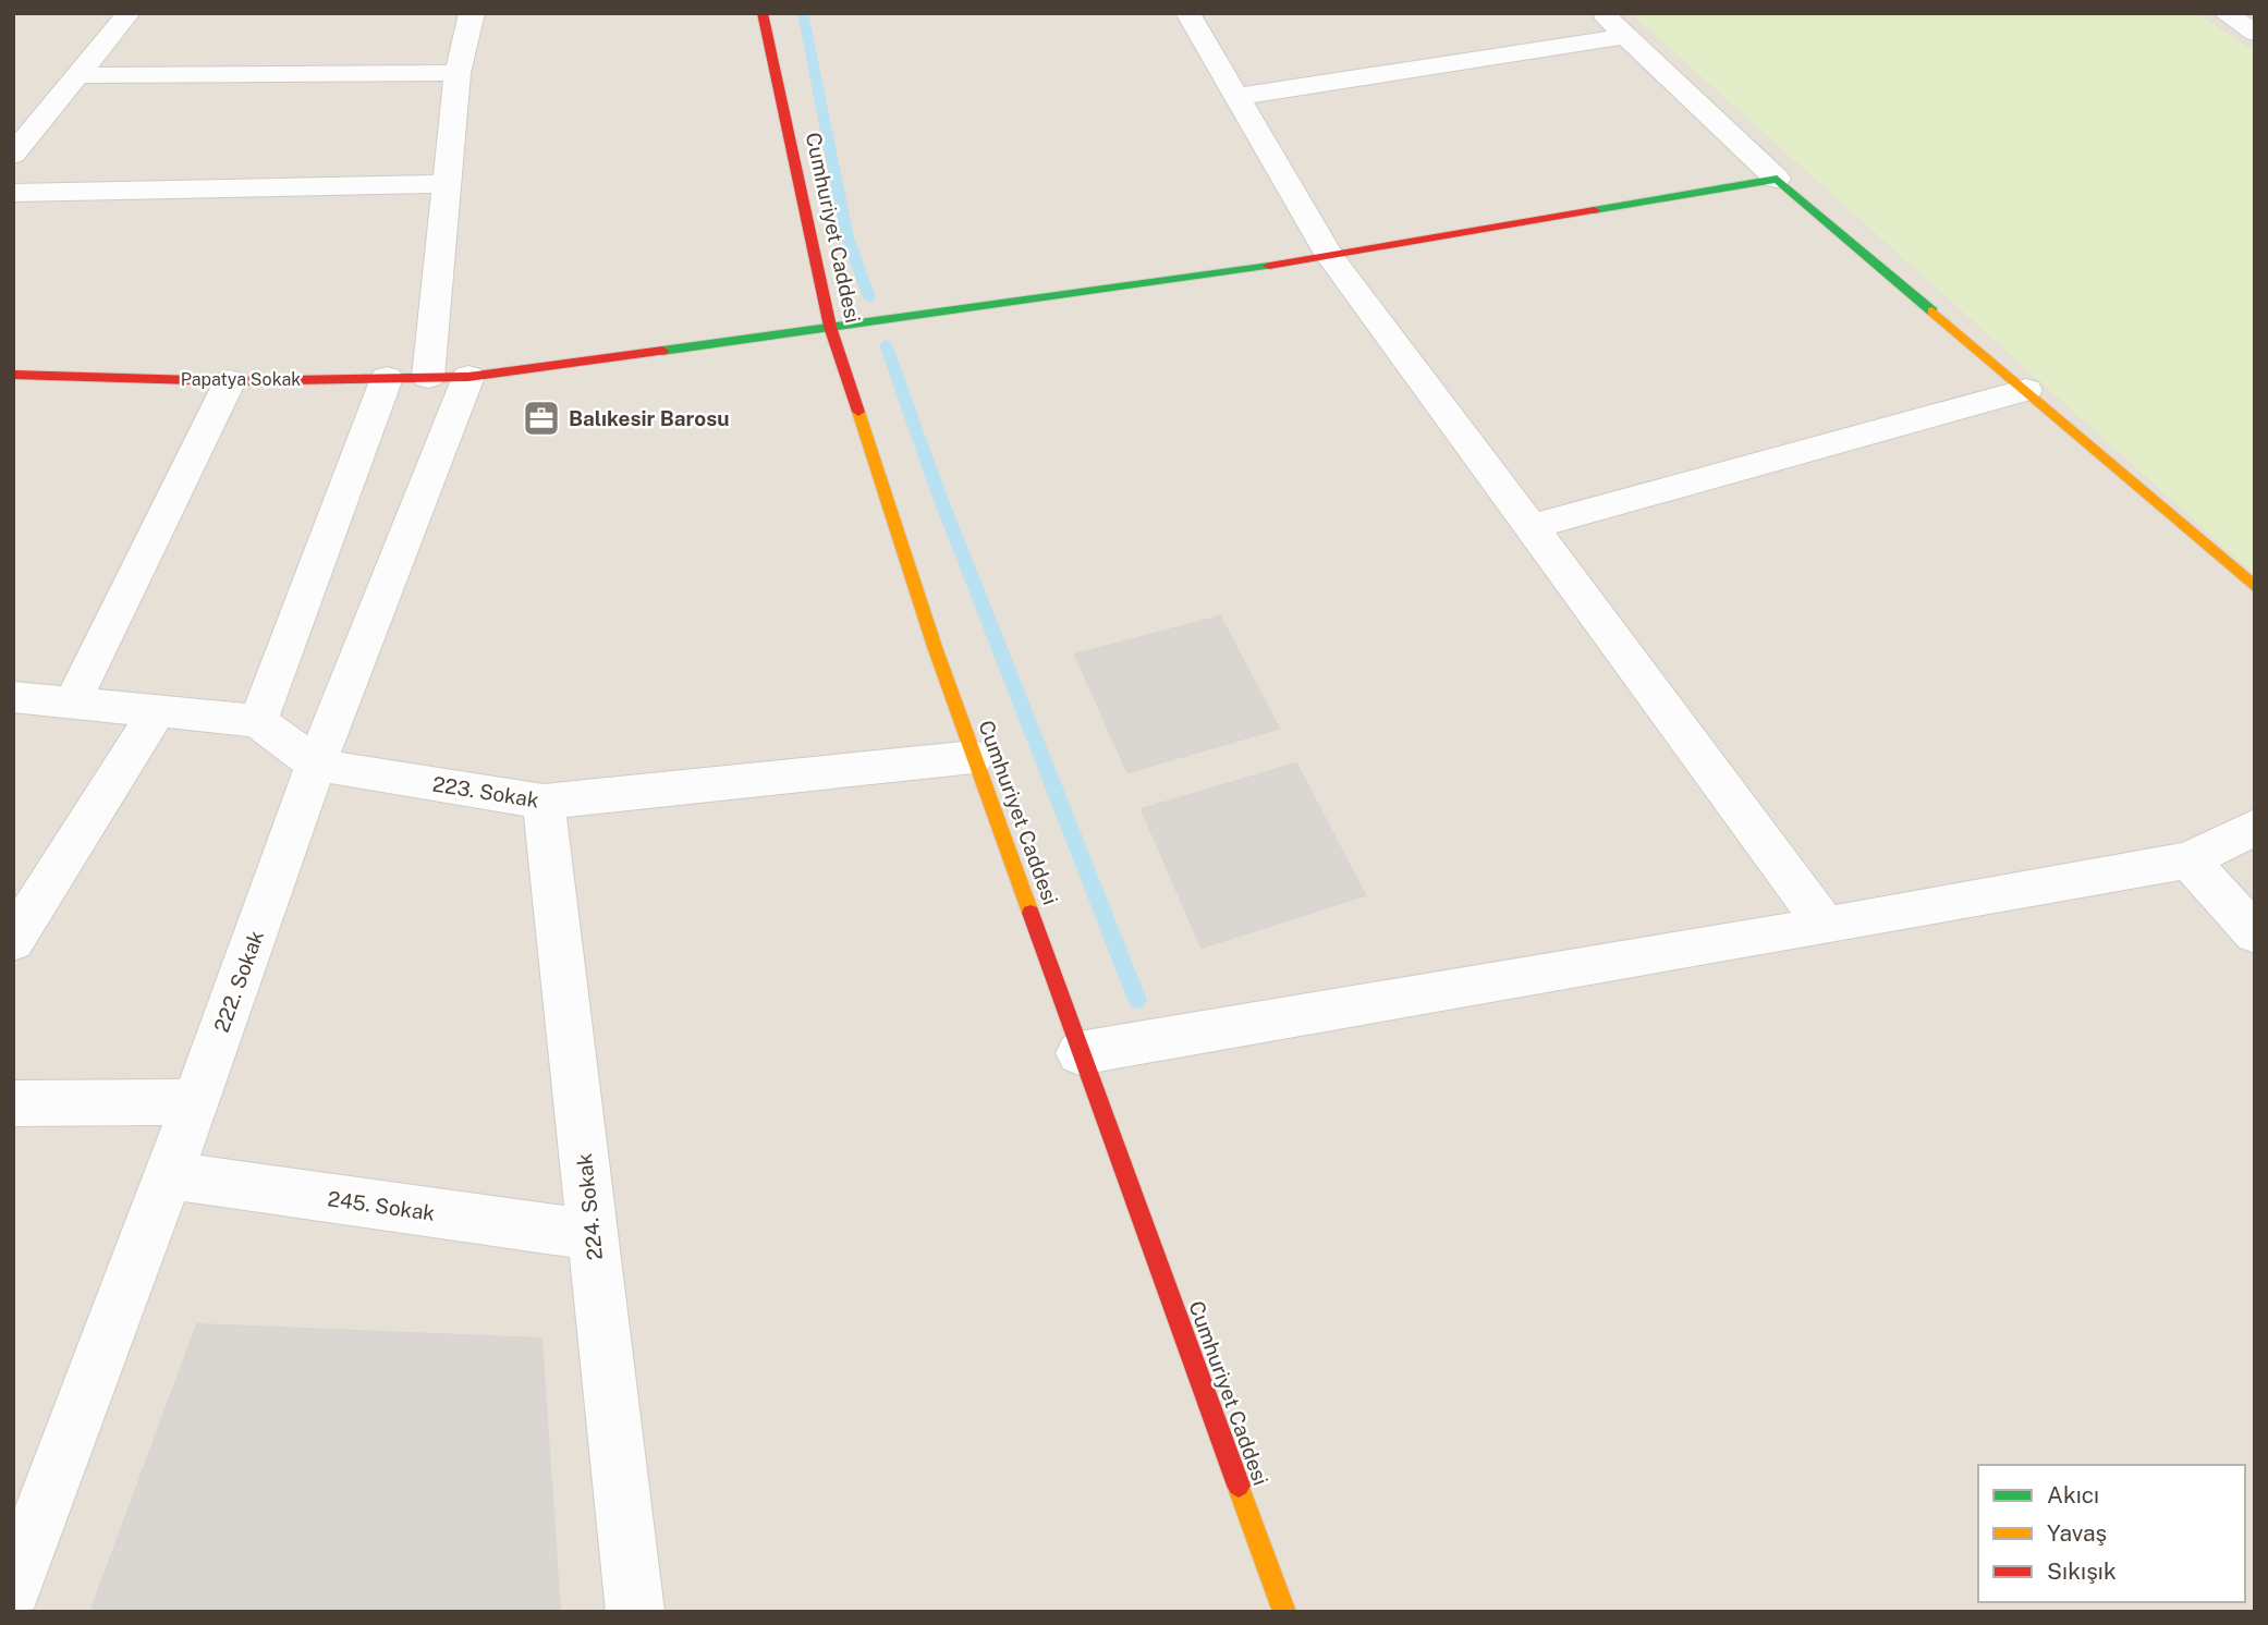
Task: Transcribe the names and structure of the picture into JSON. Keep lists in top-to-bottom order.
{
  "streets": {
    "street": [
      "Cumhuriyet Caddesi",
      "Papatya Sokak",
      "223. Sokak",
      "222. Sokak",
      "245. Sokak",
      "224. Sokak"
    ]
  },
  "crossings": [
    ["Cumhuriyet Caddesi", "Papatya Sokak"],
    ["Cumhuriyet Caddesi", "223. Sokak"],
    ["Papatya Sokak", "222. Sokak"],
    ["223. Sokak", "222. Sokak"],
    ["223. Sokak", "224. Sokak"],
    ["222. Sokak", "245. Sokak"],
    ["245. Sokak", "224. Sokak"]
  ],
  "places": {
    "office": ["Balıkesir Barosu"]
  },
  "legend": ["Akıcı", "Yavaş", "Sıkışık"]
}
